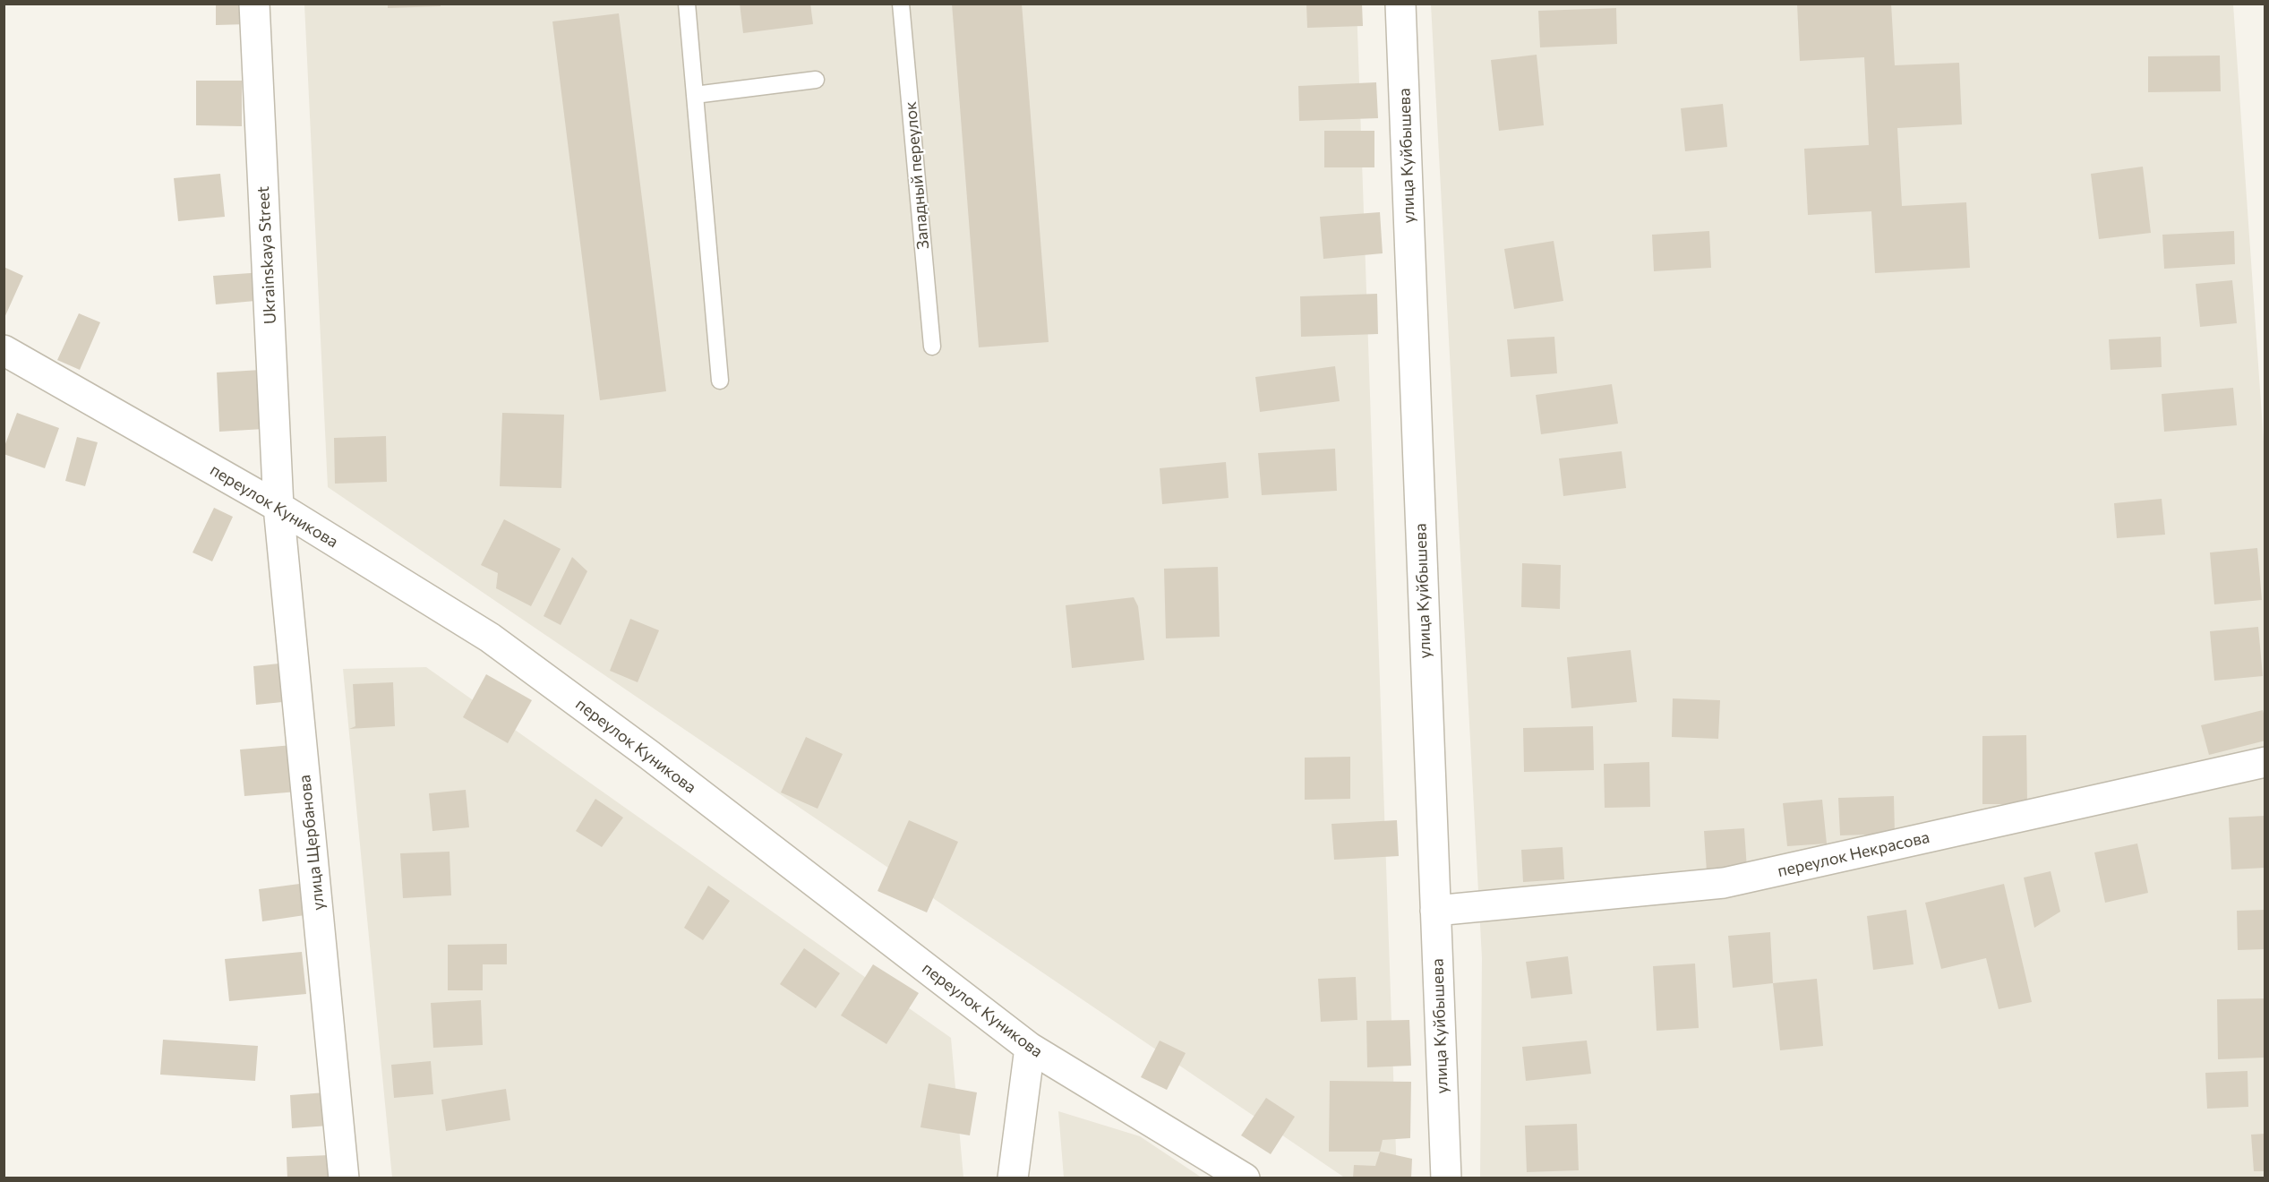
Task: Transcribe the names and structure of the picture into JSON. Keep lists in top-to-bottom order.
{
  "streets": {
    "street": [
      "улица Куйбышева",
      "Ukrainskaya Street",
      "переулок Куникова",
      "улица Щербанова",
      "переулок Некрасова"
    ],
    "lane": ["Западный переулок"]
  },
  "crossings": [
    ["улица Куйбышева", "переулок Некрасова"],
    ["Ukrainskaya Street", "переулок Куникова"],
    ["Ukrainskaya Street", "улица Щербанова"],
    ["переулок Куникова", "улица Щербанова"]
  ]
}
